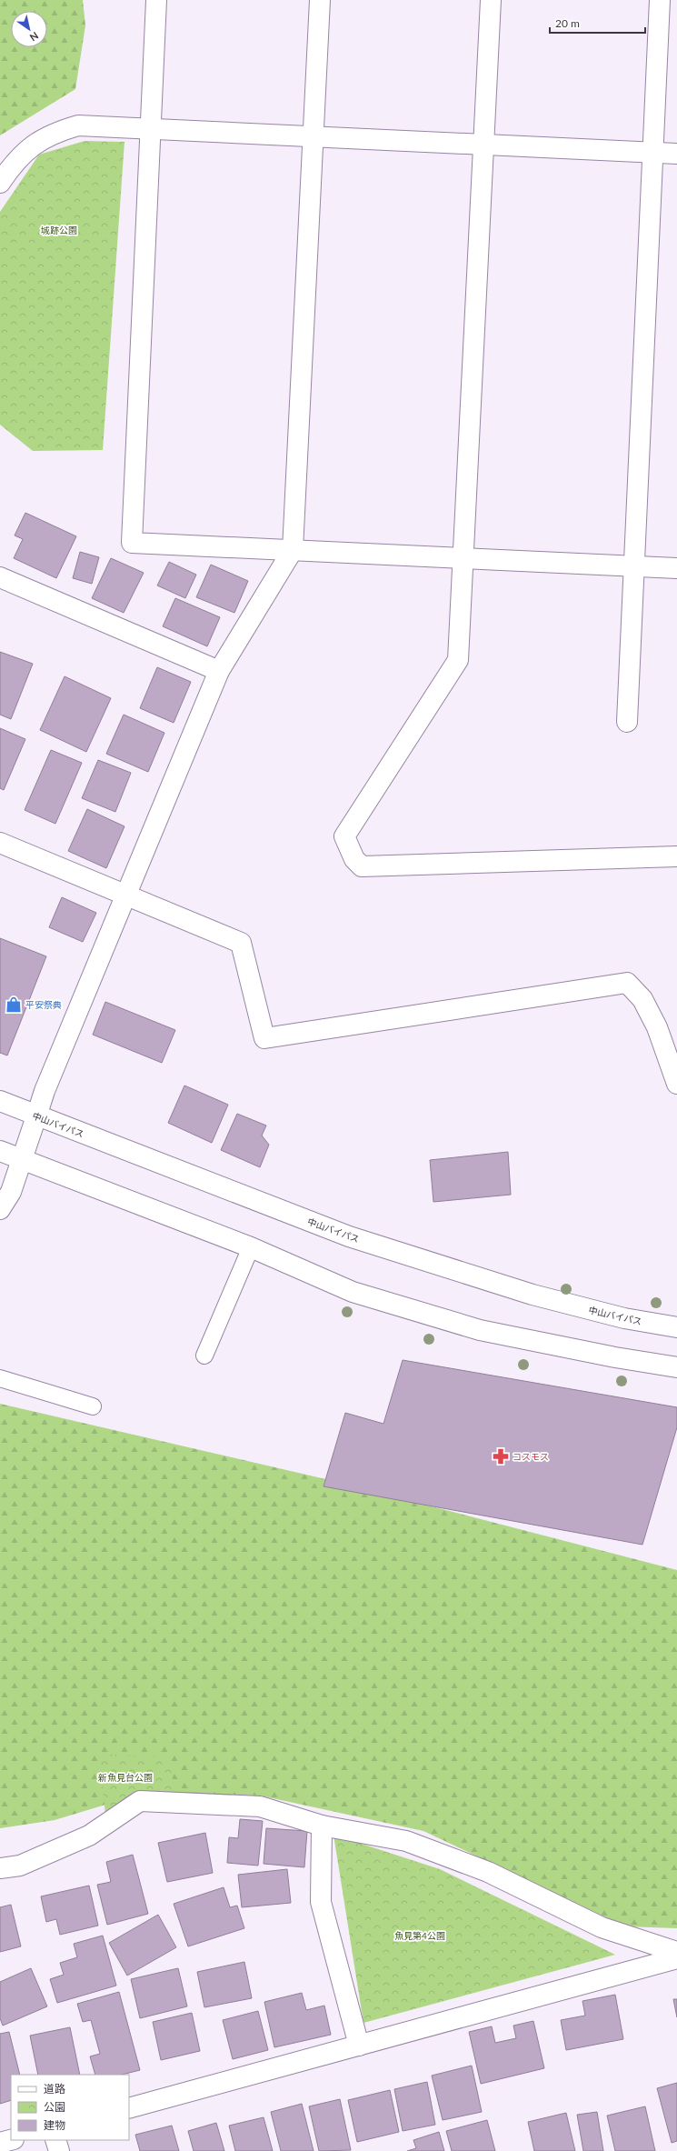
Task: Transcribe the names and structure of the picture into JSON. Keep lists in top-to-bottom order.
{
  "streets": {
    "street": ["中山バイパス"]
  },
  "parks": ["城跡公園", "新魚見台公園", "魚見第4公園"],
  "places": {
    "shop": ["平安祭典"],
    "pharmacy": ["コスモス"]
  },
  "legend": ["道路", "公園", "建物"],
  "scale_bar": "20 m",
  "north": "bottom right"
}
